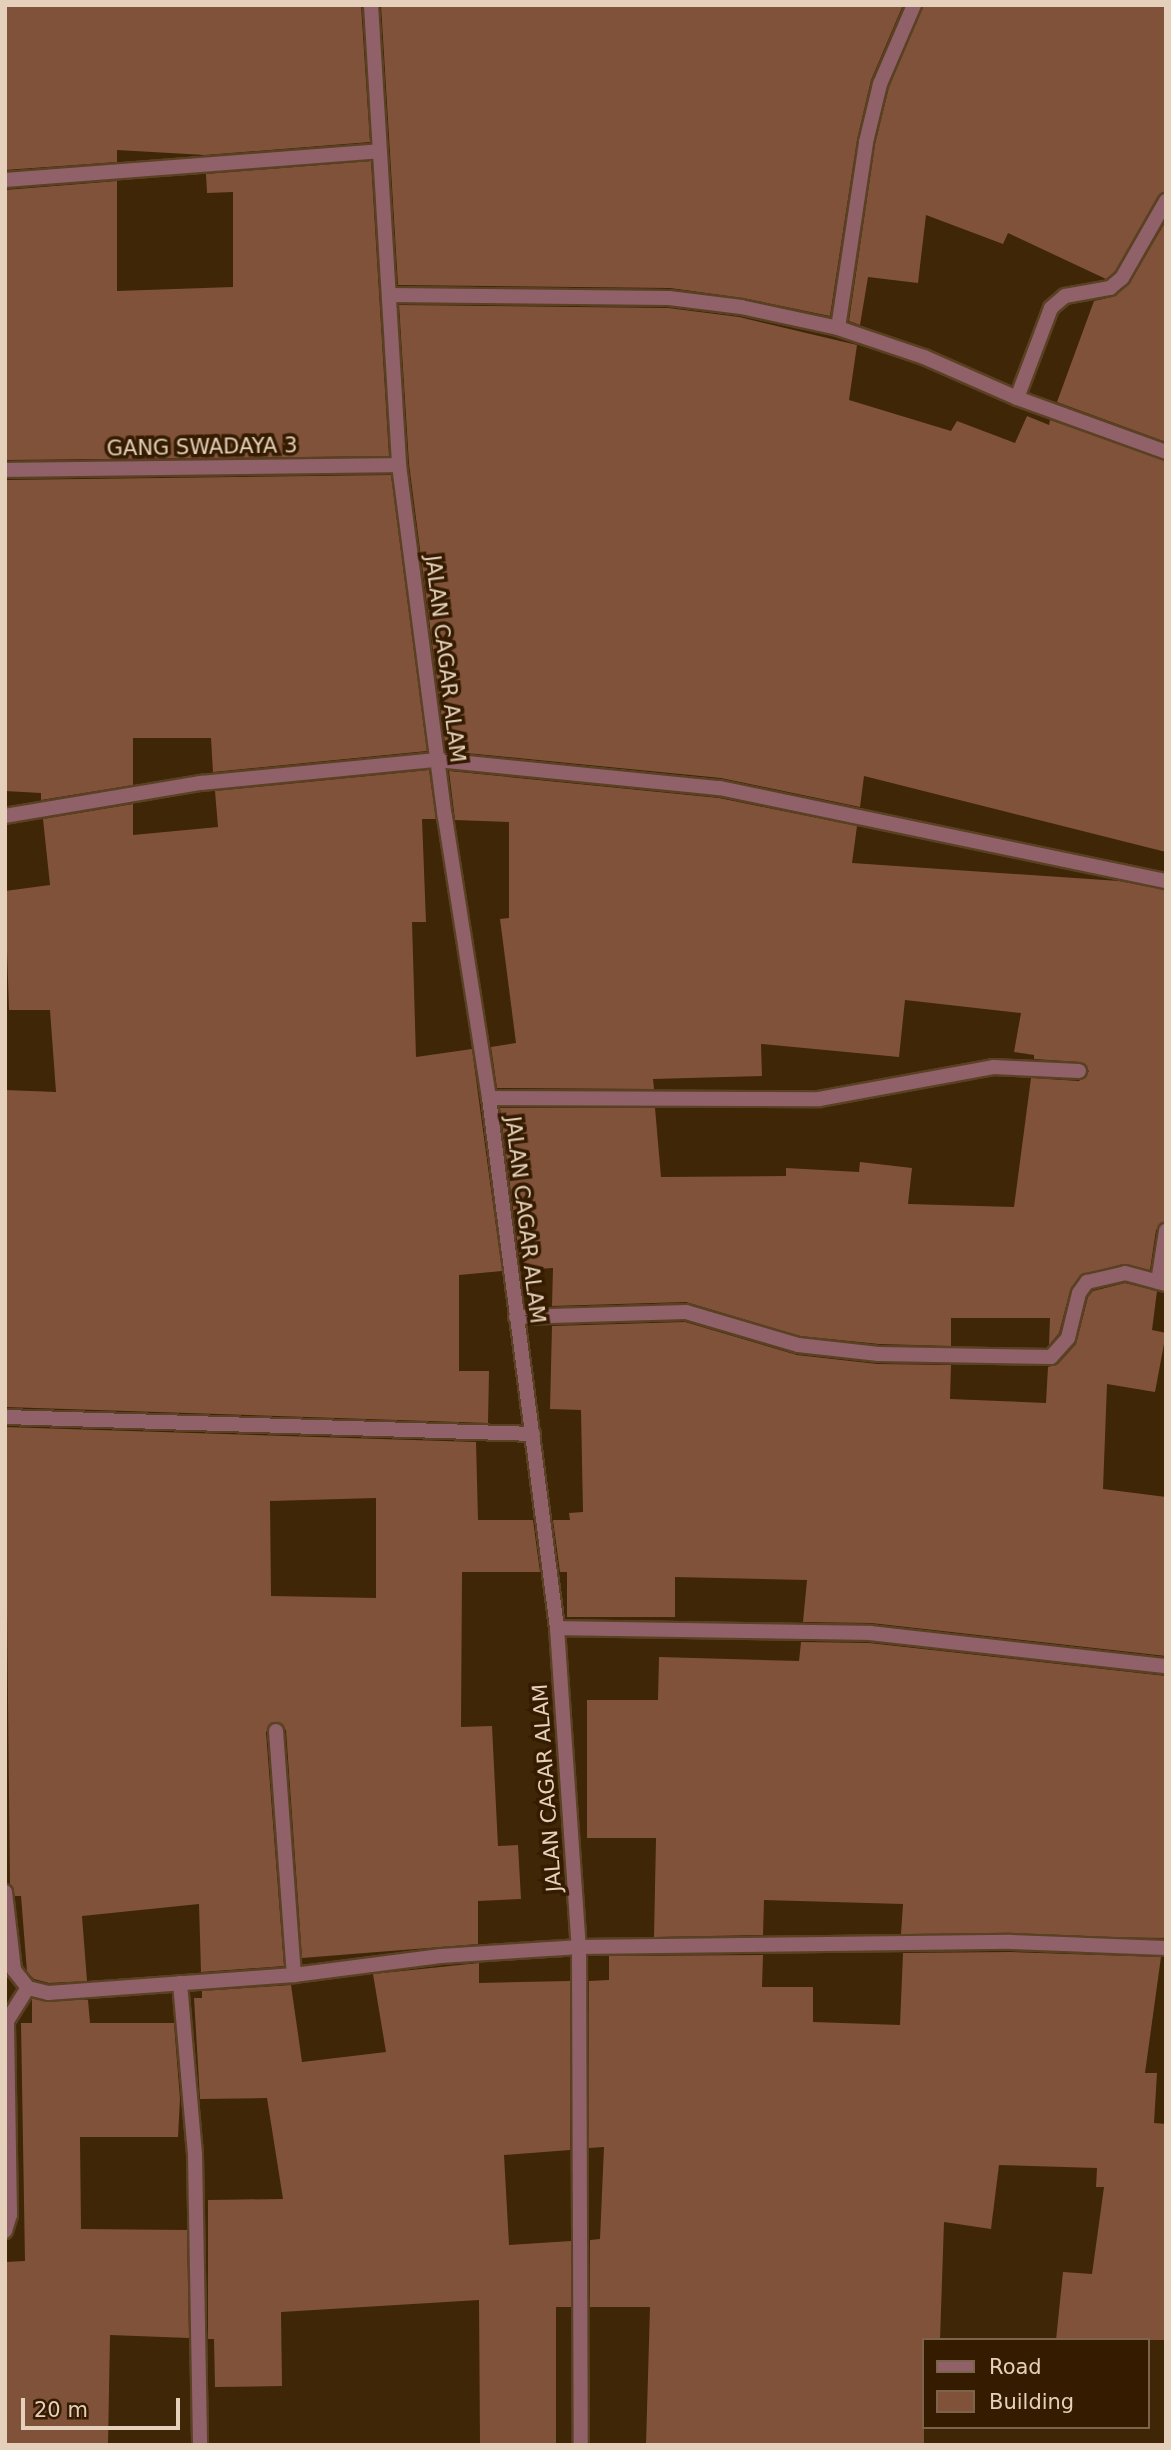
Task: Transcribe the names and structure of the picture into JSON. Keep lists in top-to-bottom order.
{
  "streets": {
    "street": ["GANG SWADAYA 3", "JALAN CAGAR ALAM"]
  },
  "crossings": [
    ["GANG SWADAYA 3", "JALAN CAGAR ALAM"]
  ],
  "legend": ["Road", "Building"],
  "scale_bar": "20 m"
}
